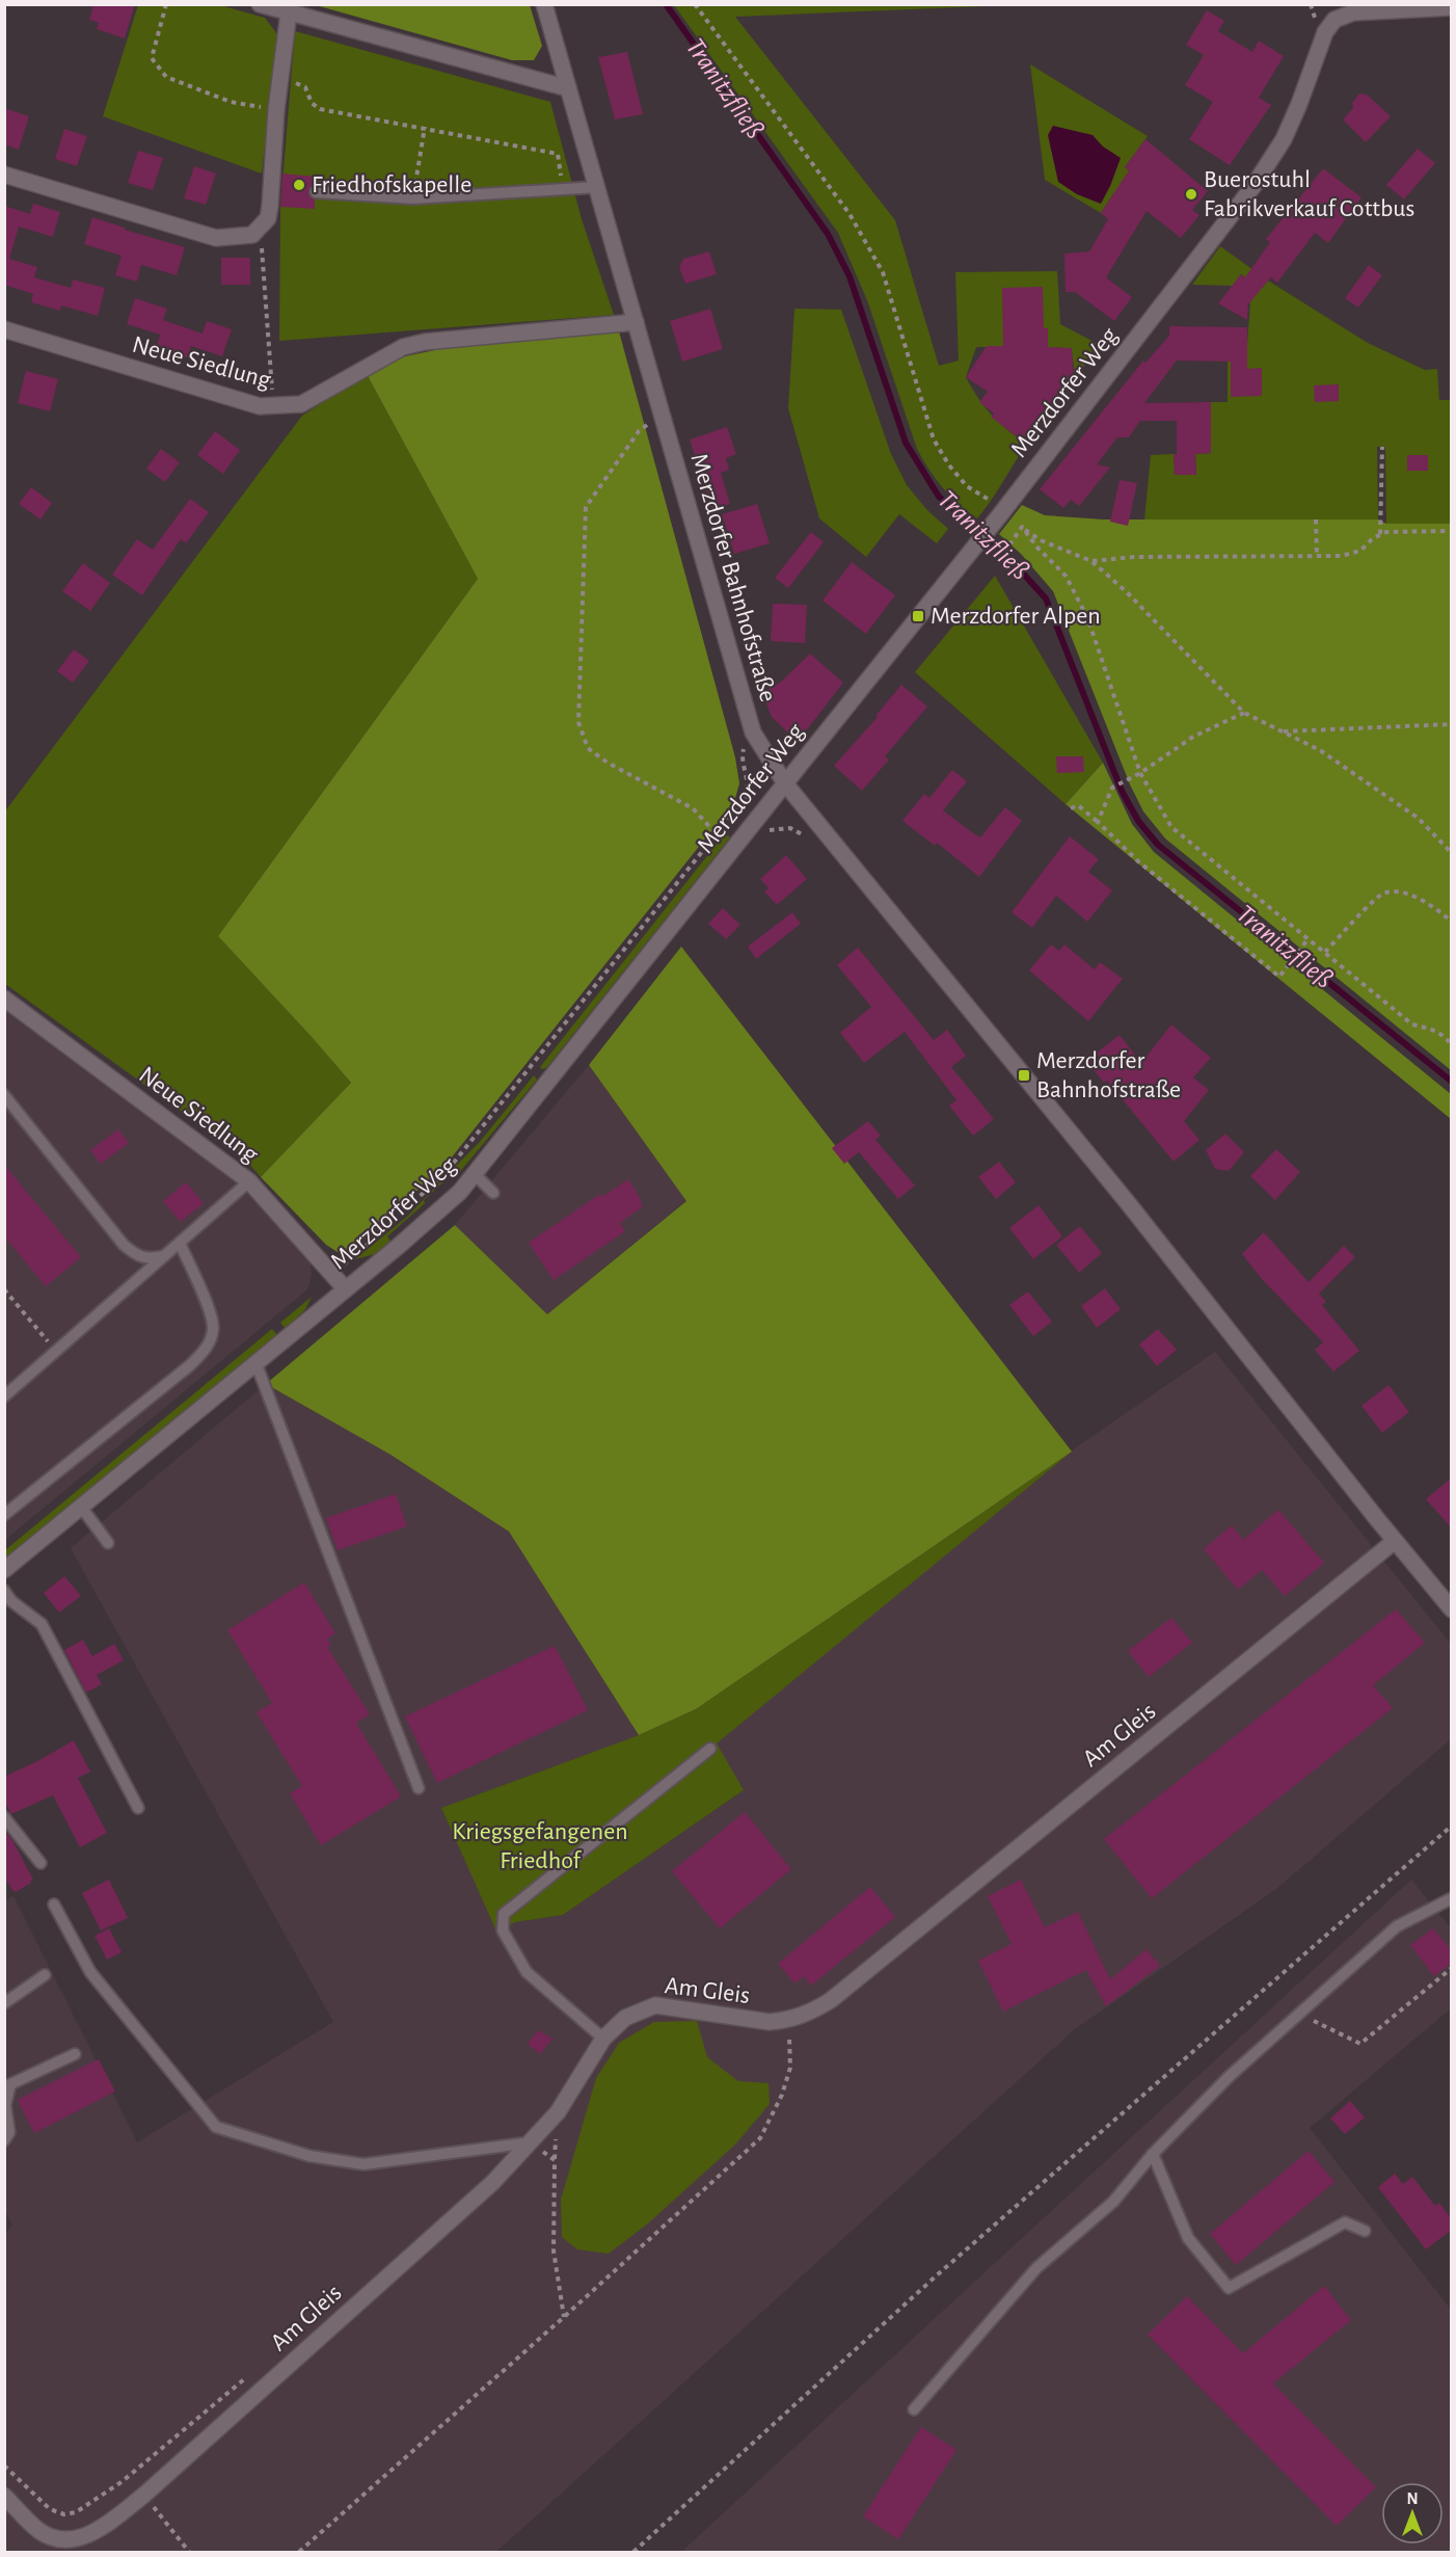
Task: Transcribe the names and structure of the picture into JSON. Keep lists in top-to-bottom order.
{
  "streets": {
    "street": [
      "Neue Siedlung",
      "Merzdorfer Weg",
      "Merzdorfer Bahnhofstraße",
      "Am Gleis"
    ]
  },
  "crossings": [
    ["Neue Siedlung", "Merzdorfer Weg"],
    ["Neue Siedlung", "Merzdorfer Bahnhofstraße"],
    ["Merzdorfer Weg", "Merzdorfer Bahnhofstraße"],
    ["Merzdorfer Bahnhofstraße", "Am Gleis"]
  ],
  "water": ["Tranitzfließ"],
  "parks": ["Kriegsgefangenen Friedhof"],
  "places": {
    "other": ["Friedhofskapelle", "Buerostuhl Fabrikverkauf Cottbus"],
    "transit": ["Merzdorfer Alpen", "Merzdorfer Bahnhofstraße"]
  },
  "north": "top"
}
